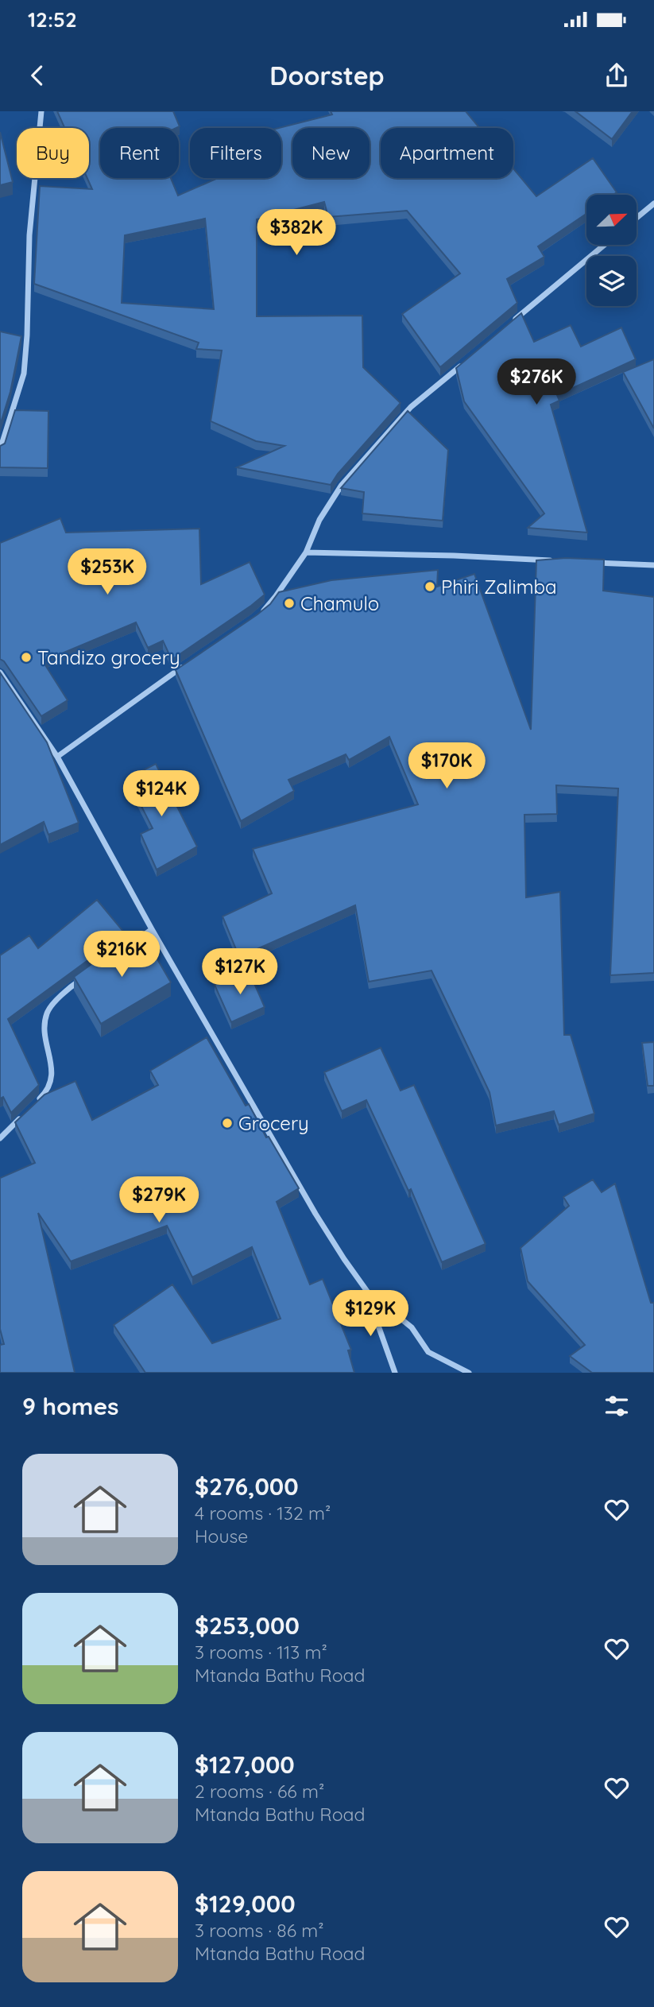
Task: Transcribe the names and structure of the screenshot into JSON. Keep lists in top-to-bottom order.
{
  "places": [
    "Phiri Zalimba",
    "Chamulo",
    "Tandizo grocery",
    "Grocery"
  ],
  "north": "top right",
  "page": {
    "status": "12:52",
    "header": "Doorstep",
    "chip": [
      "Buy",
      "Rent",
      "Filters",
      "New",
      "Apartment"
    ],
    "price": [
      "$382K",
      "$276K",
      "$253K",
      "$170K",
      "$124K",
      "$216K",
      "$127K",
      "$279K",
      "$129K"
    ],
    "heading": "9 homes",
    "list": [
      {
        "name": "$276,000",
        "note": "4 rooms · 132 m² · House"
      },
      {
        "name": "$253,000",
        "note": "3 rooms · 113 m² · Mtanda Bathu Road"
      },
      {
        "name": "$127,000",
        "note": "2 rooms · 66 m² · Mtanda Bathu Road"
      },
      {
        "name": "$129,000",
        "note": "3 rooms · 86 m² · Mtanda Bathu Road"
      }
    ]
  }
}
